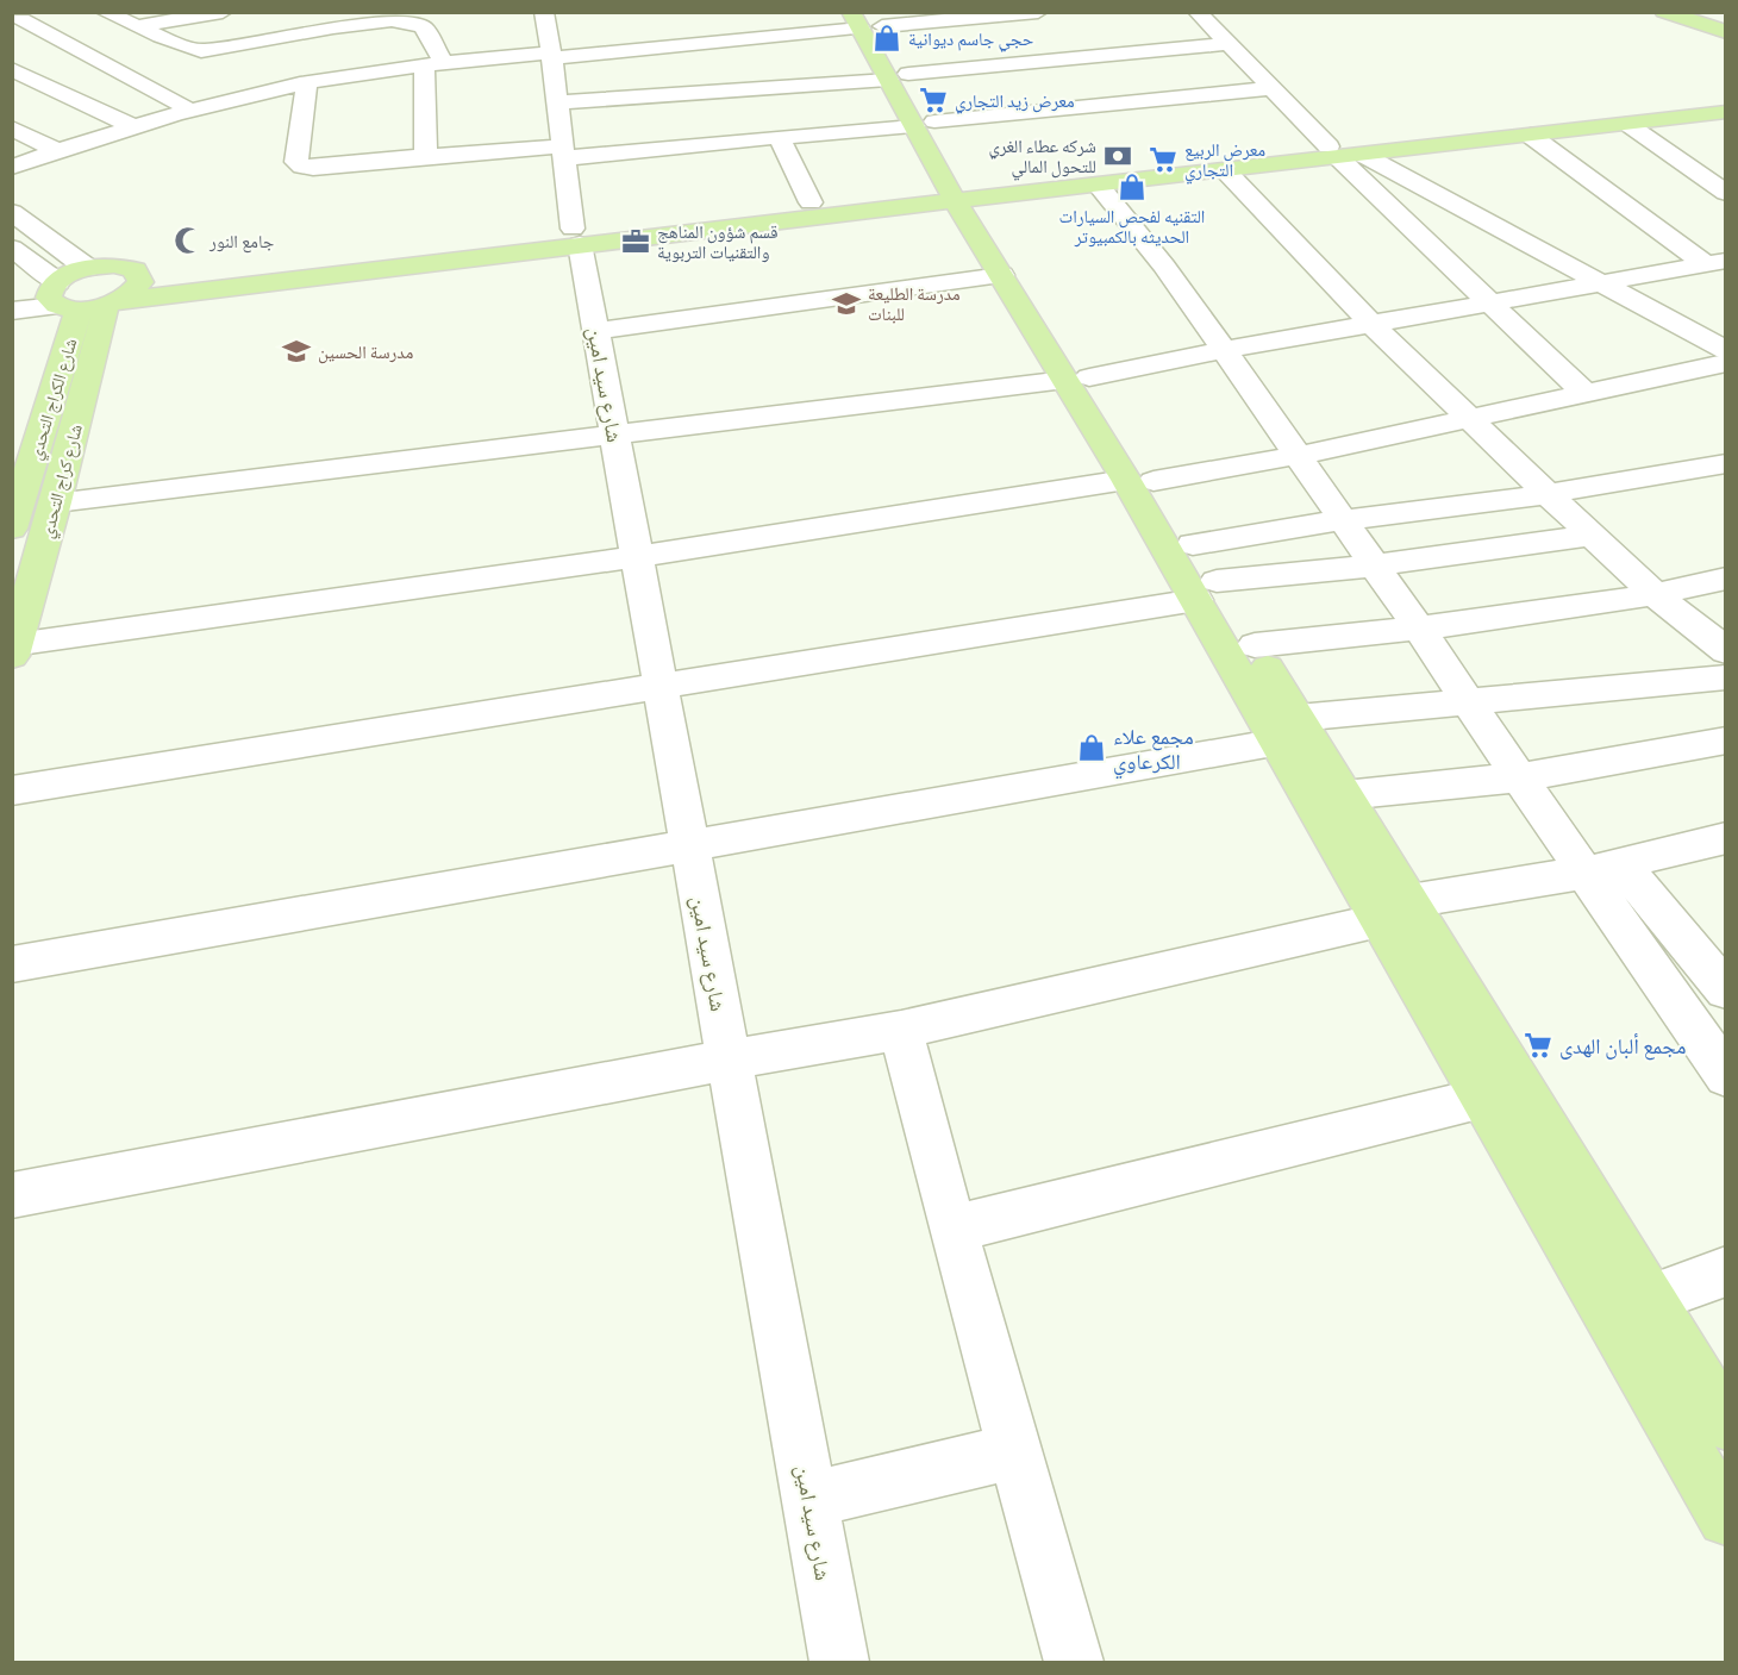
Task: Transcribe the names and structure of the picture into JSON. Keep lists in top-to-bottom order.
{
  "streets": {
    "main road": ["شارع الكراج التحدي", "شارع كراج التحدي"],
    "street": ["شارع سيد امين"]
  },
  "crossings": [
    ["شارع الكراج التحدي", "شارع كراج التحدي"]
  ],
  "places": {
    "shop": ["حجي جاسم ديوانية", "التقنيه لفحص السيارات الحديثه بالكمبيوتر", "مجمع علاء الكرعاوي"],
    "supermarket": ["معرض زيد التجاري", "معرض الربيع التجاري", "مجمع ألبان الهدى"],
    "bank": ["شركه عطاء الغري للتحول المالي"],
    "mosque": ["جامع النور"],
    "office": ["قسم شؤون المناهج والتقنيات التربوية"],
    "school or university": ["مدرسة الطليعة للبنات", "مدرسة الحسين"]
  }
}
